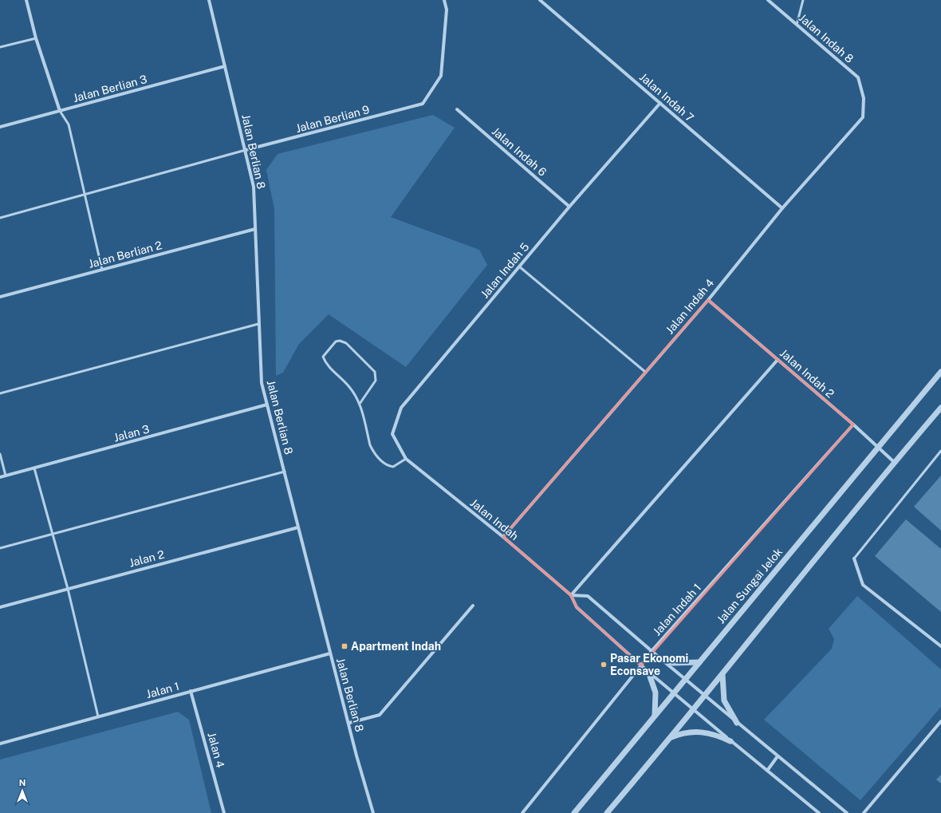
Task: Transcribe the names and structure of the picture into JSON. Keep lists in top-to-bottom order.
{
  "streets": {
    "street": [
      "Jalan Indah 8",
      "Jalan Berlian 3",
      "Jalan Indah 7",
      "Jalan Berlian 9",
      "Jalan Berlian 8",
      "Jalan Indah 6",
      "Jalan Berlian 2",
      "Jalan Indah 5",
      "Jalan Indah 4",
      "Jalan Indah 2",
      "Jalan 3",
      "Jalan Indah",
      "Jalan 2",
      "Jalan Sungai Jelok",
      "Jalan Indah 1",
      "Jalan 1",
      "Jalan 4"
    ]
  },
  "crossings": [
    ["Jalan Indah 8", "Jalan Indah 4"],
    ["Jalan Berlian 3", "Jalan Berlian 8"],
    ["Jalan Indah 7", "Jalan Indah 5"],
    ["Jalan Indah 7", "Jalan Indah 4"],
    ["Jalan Berlian 9", "Jalan Berlian 8"],
    ["Jalan Berlian 8", "Jalan Berlian 2"],
    ["Jalan Berlian 8", "Jalan 3"],
    ["Jalan Berlian 8", "Jalan 2"],
    ["Jalan Berlian 8", "Jalan 1"],
    ["Jalan Indah 6", "Jalan Indah 5"],
    ["Jalan Indah 5", "Jalan Indah"],
    ["Jalan Indah 4", "Jalan Indah 2"],
    ["Jalan Indah 4", "Jalan Indah"],
    ["Jalan Indah 2", "Jalan Sungai Jelok"],
    ["Jalan Indah 2", "Jalan Indah 1"],
    ["Jalan Indah", "Jalan Sungai Jelok"],
    ["Jalan Indah", "Jalan Indah 1"],
    ["Jalan 1", "Jalan 4"]
  ],
  "places": {
    "transit": ["Apartment Indah"],
    "other": ["Pasar Ekonomi Econsave"]
  },
  "north": "top"
}
